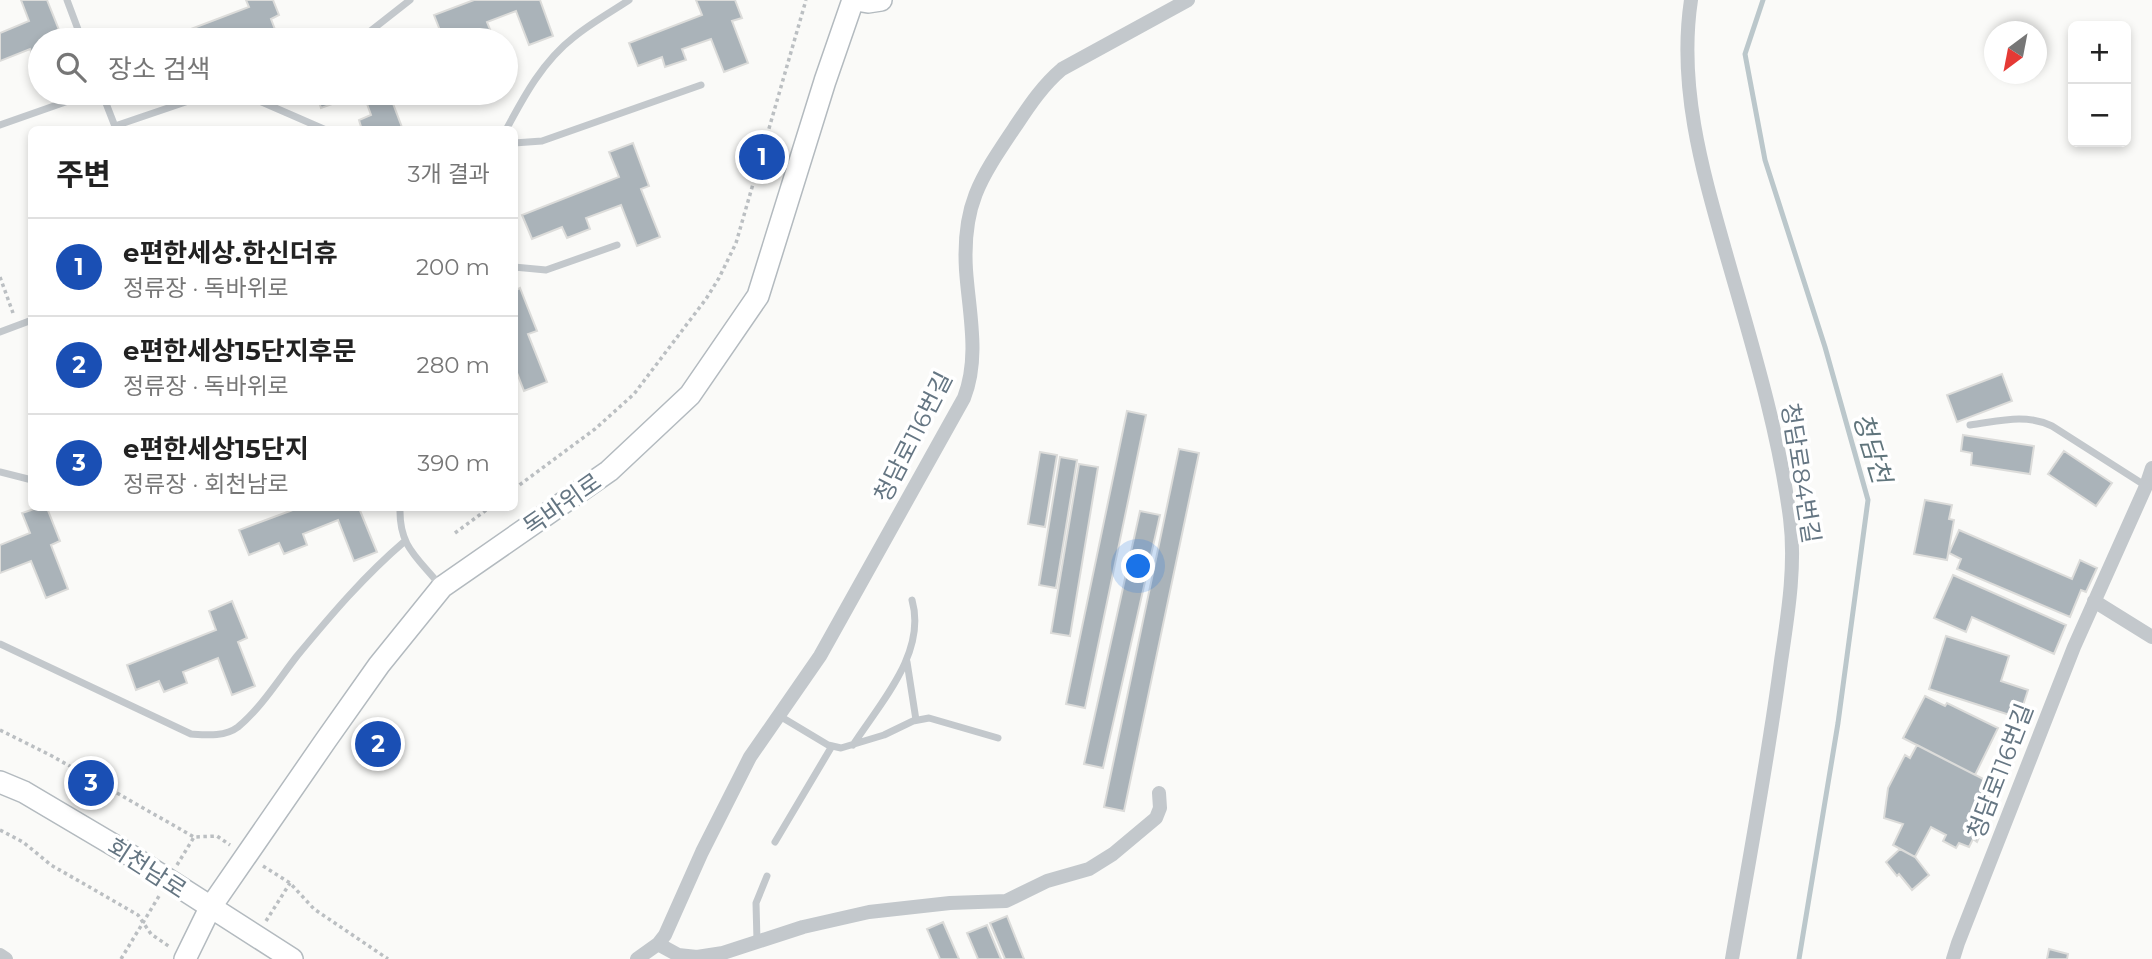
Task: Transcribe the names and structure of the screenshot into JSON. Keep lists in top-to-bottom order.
{
  "streets": {
    "main road": ["독바위로", "회천남로"],
    "street": ["청담로116번길", "청담로84번길"]
  },
  "crossings": [
    ["독바위로", "회천남로"]
  ],
  "water": ["청담천"],
  "north": "bottom left",
  "page": {
    "map_buttons": ["+", "−"],
    "search": "장소 검색",
    "heading": ["주변", "3개 결과"],
    "pins": ["1", "2", "3"],
    "list": [
      {
        "mark": "1",
        "name": "e편한세상.한신더휴",
        "note": "정류장 · 독바위로",
        "value": "200 m"
      },
      {
        "mark": "2",
        "name": "e편한세상15단지후문",
        "note": "정류장 · 독바위로",
        "value": "280 m"
      },
      {
        "mark": "3",
        "name": "e편한세상15단지",
        "note": "정류장 · 회천남로",
        "value": "390 m"
      }
    ]
  }
}
